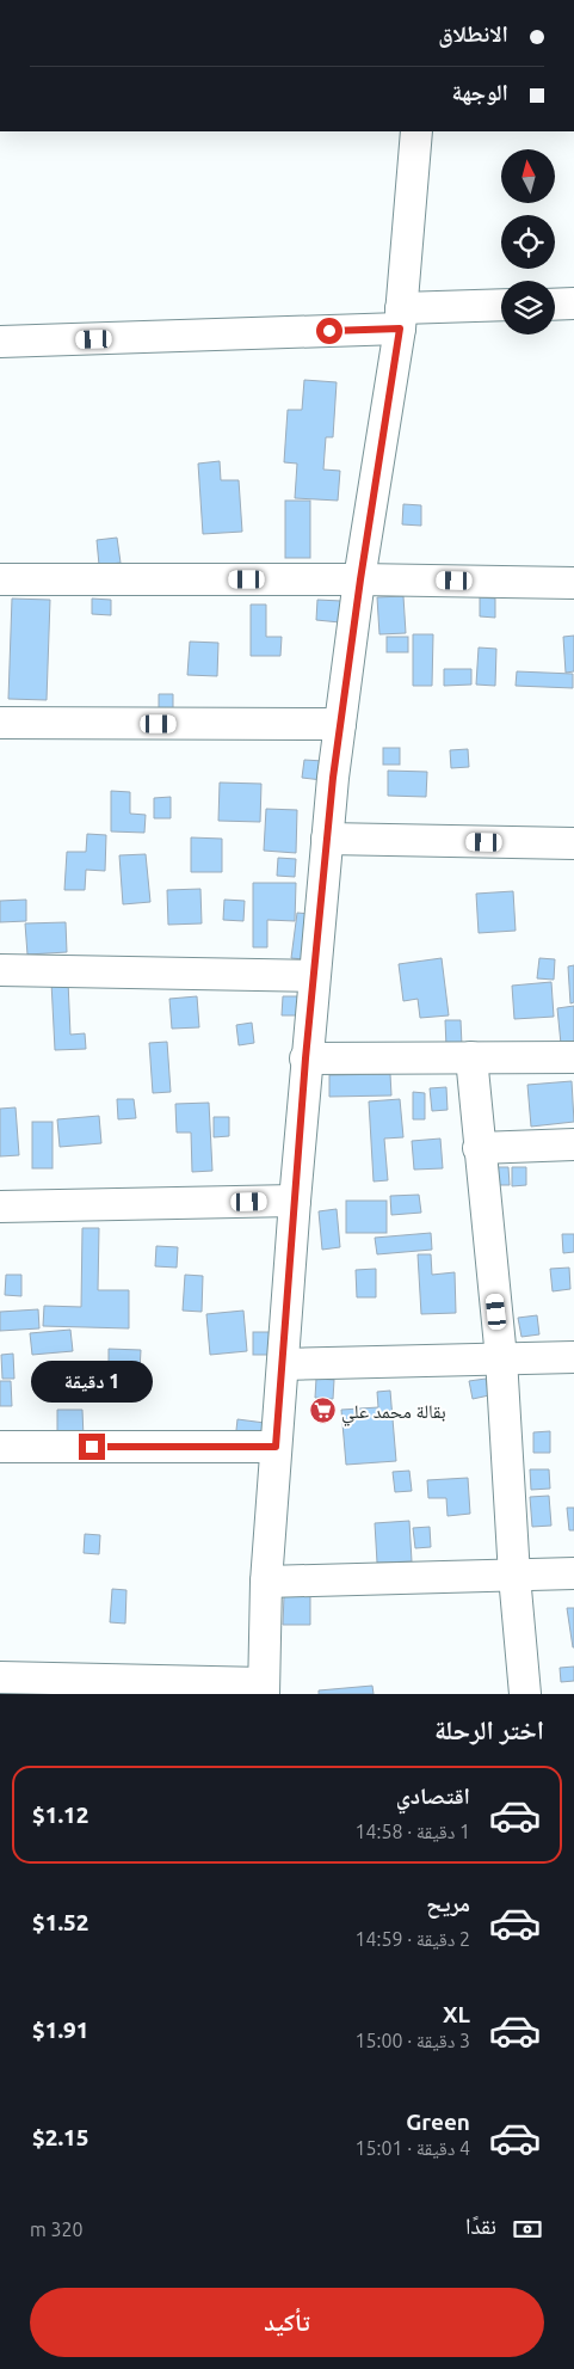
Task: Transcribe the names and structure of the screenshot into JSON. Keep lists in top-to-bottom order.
{
  "places": {
    "supermarket": ["بقالة محمد علي"]
  },
  "north": "top",
  "page": {
    "banner": ["الانطلاق", "الوجهة"],
    "bubble": "1 دقيقة",
    "heading": "اختر الرحلة",
    "list": [
      {
        "name": "اقتصادي",
        "note": "1 دقيقة · 14:58",
        "value": "$1.12"
      },
      {
        "name": "مريح",
        "note": "2 دقيقة · 14:59",
        "value": "$1.52"
      },
      {
        "name": "XL",
        "note": "3 دقيقة · 15:00",
        "value": "$1.91"
      },
      {
        "name": "Green",
        "note": "4 دقيقة · 15:01",
        "value": "$2.15"
      }
    ],
    "pay": ["نقدًا", "320 m"],
    "buttons": "تأكيد"
  }
}
